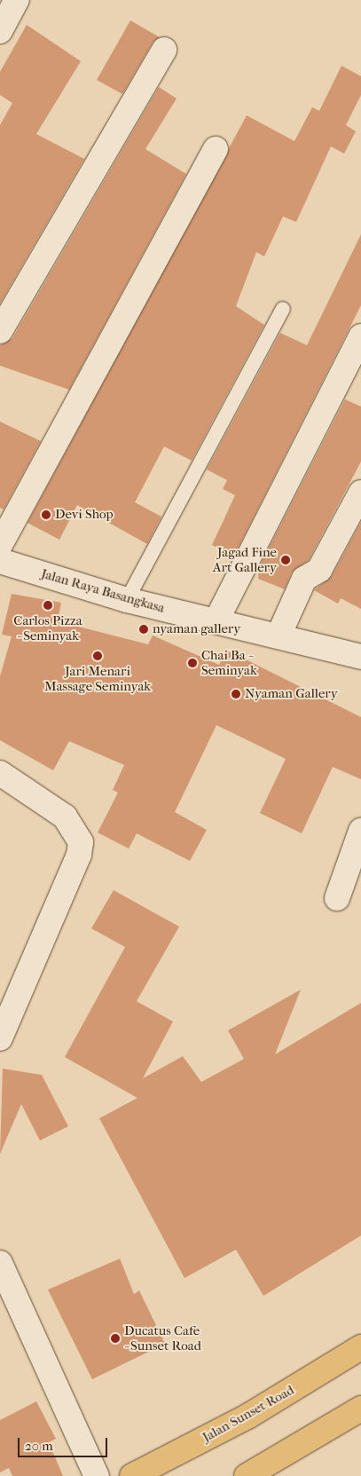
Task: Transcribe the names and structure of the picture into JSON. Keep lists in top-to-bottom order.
{
  "streets": {
    "highway": ["Jalan Sunset Road"],
    "street": ["Jalan Raya Basangkasa"]
  },
  "places": [
    "Devi Shop",
    "Jagad Fine Art Gallery",
    "Carlos Pizza - Seminyak",
    "nyaman gallery",
    "Jari Menari Massage Seminyak",
    "Chai Ba - Seminyak",
    "Nyaman Gallery",
    "Ducatus Cafe - Sunset Road"
  ],
  "scale_bar": "20 m"
}
